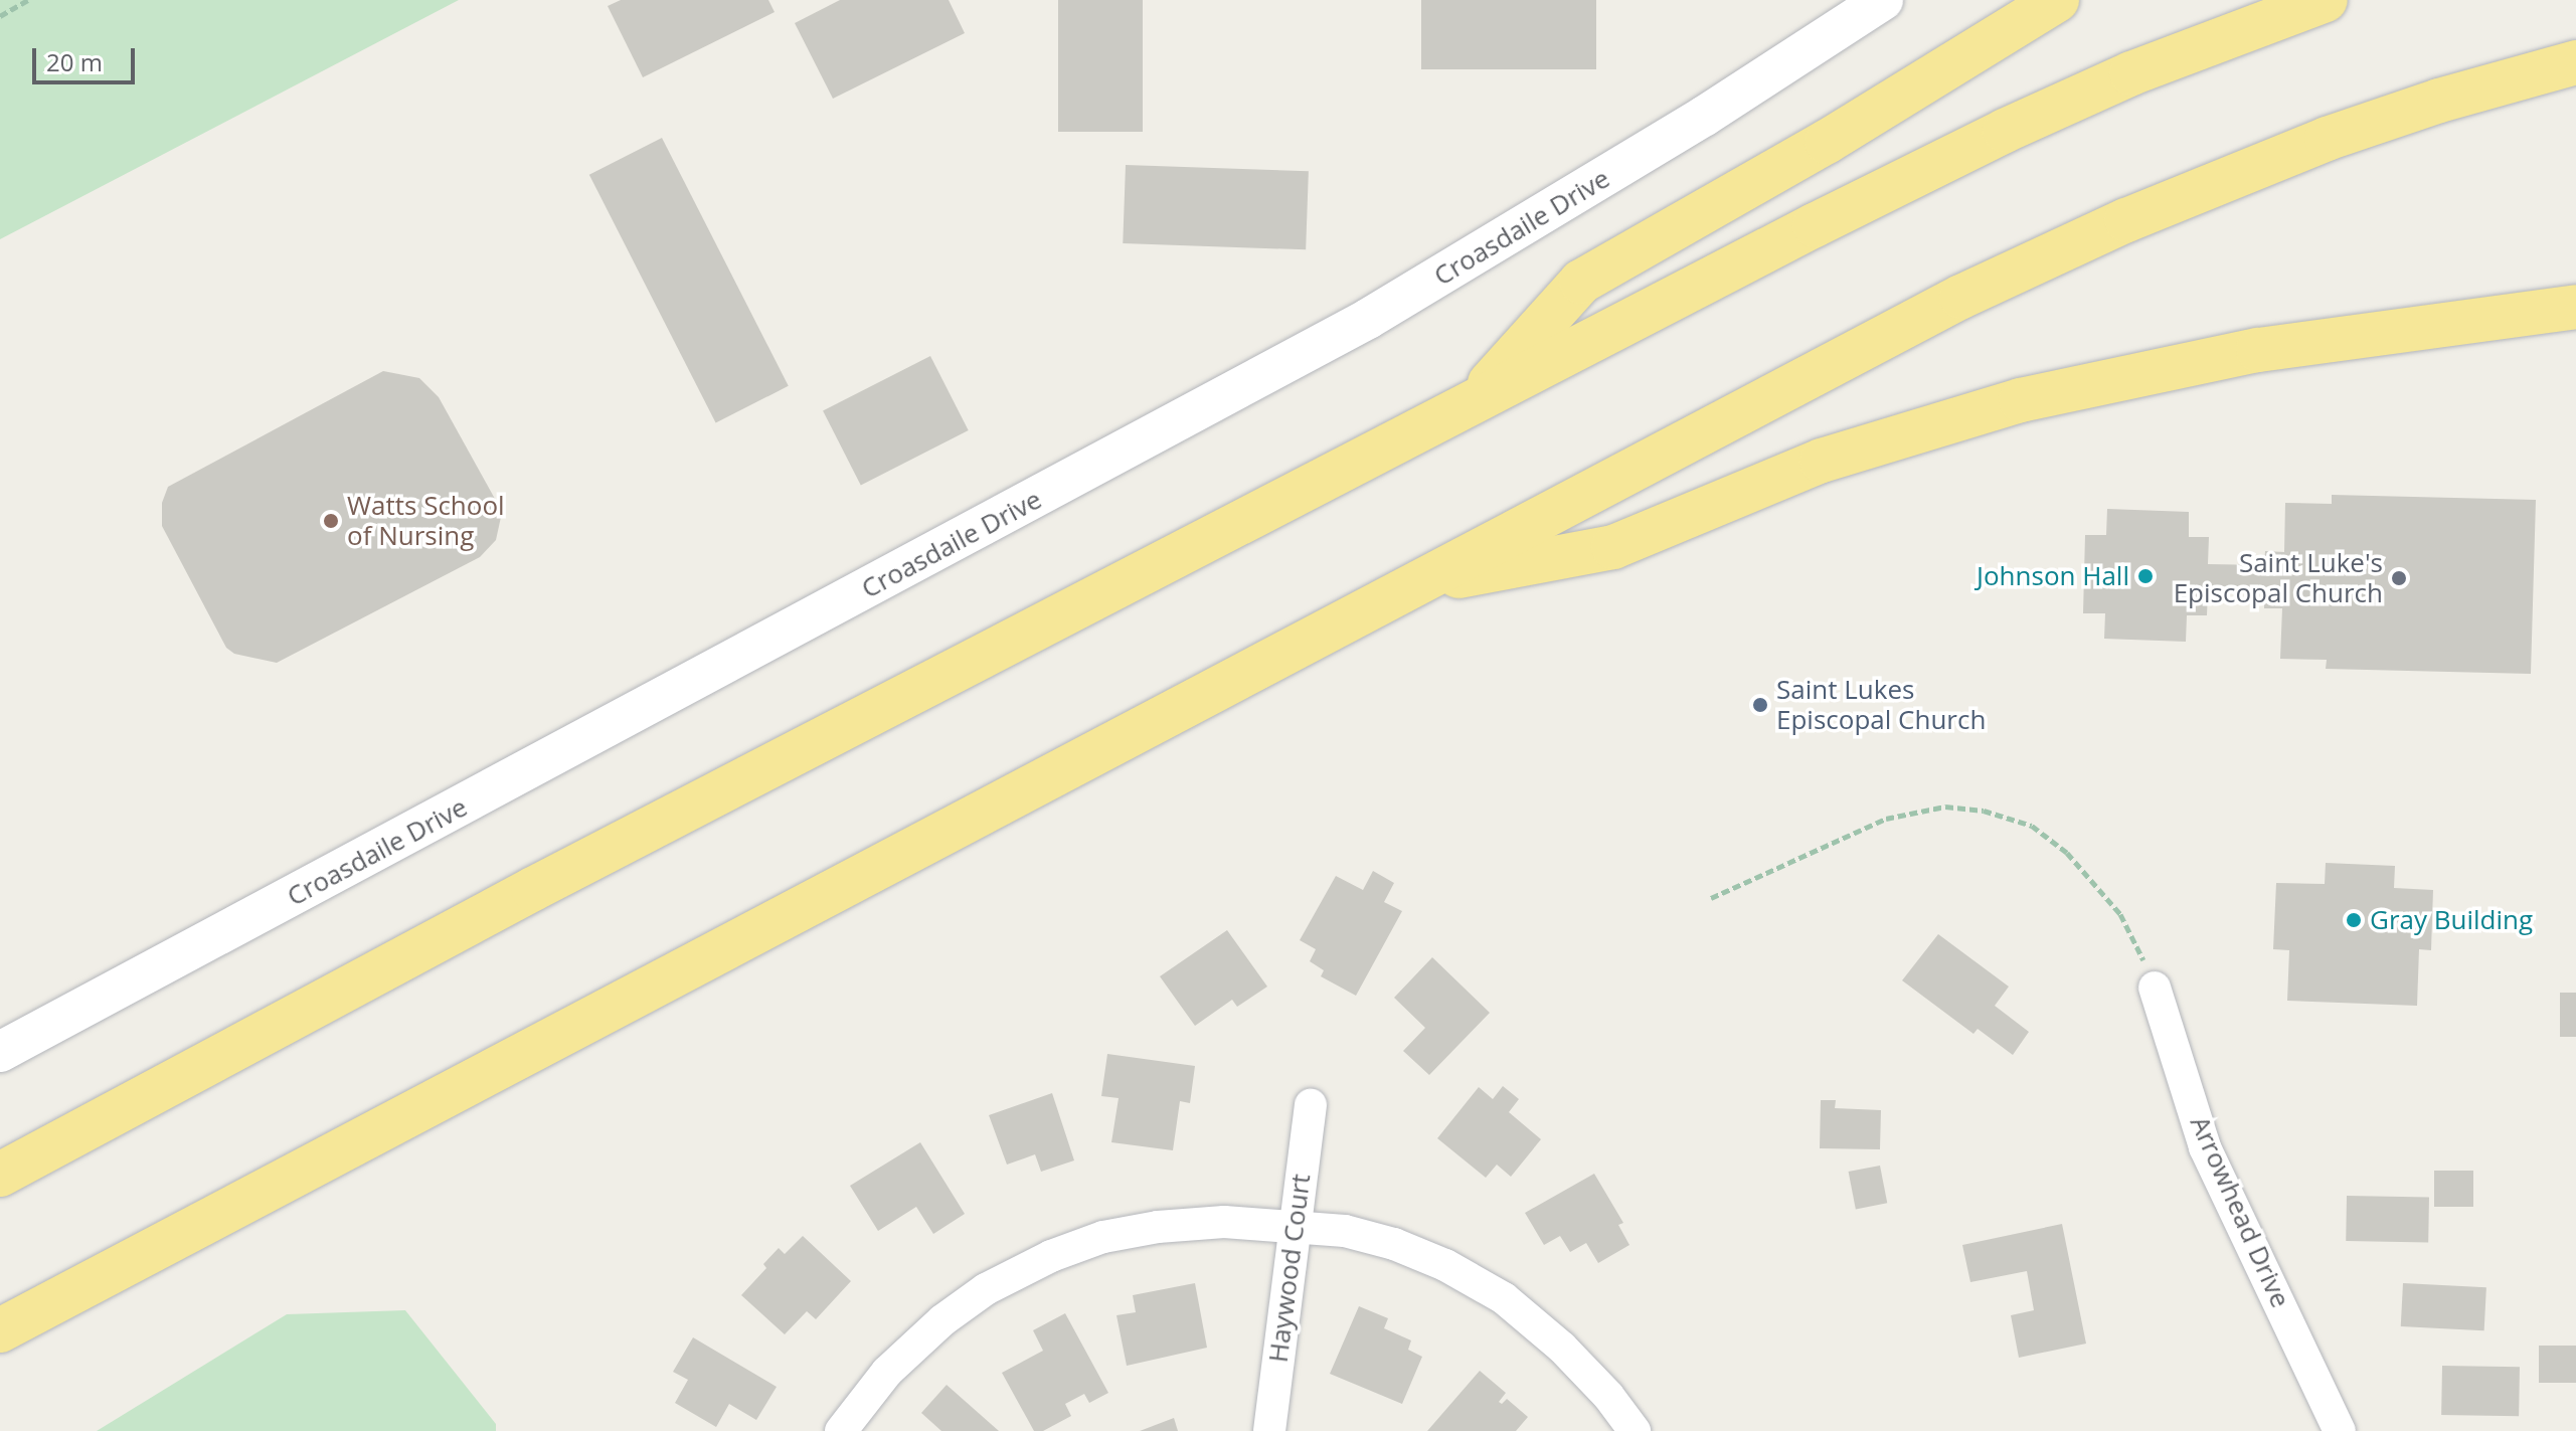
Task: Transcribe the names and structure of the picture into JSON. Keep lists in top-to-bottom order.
{
  "streets": {
    "street": ["Croasdaile Drive", "Arrowhead Drive", "Haywood Court"]
  },
  "places": [
    "Watts School of Nursing",
    "Johnson Hall",
    "Saint Luke's Episcopal Church",
    "Saint Lukes Episcopal Church",
    "Gray Building"
  ],
  "scale_bar": "20 m"
}
